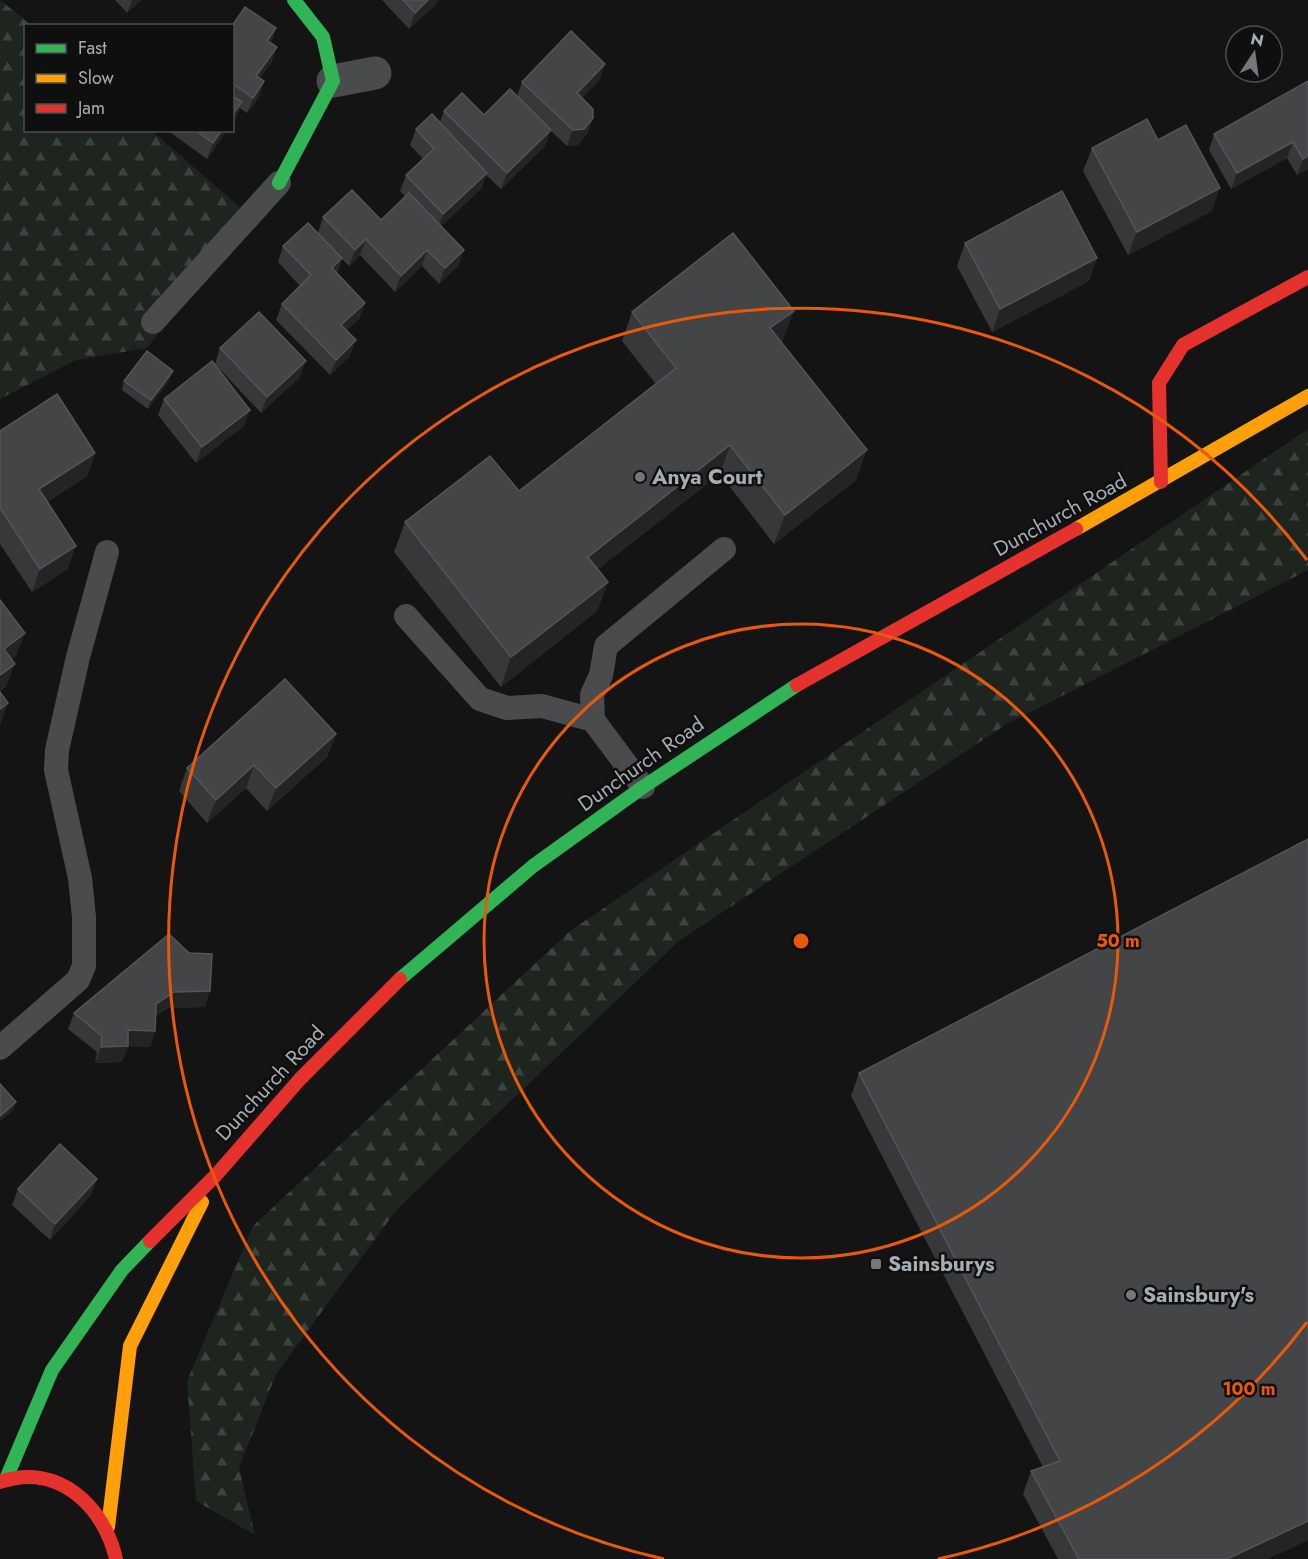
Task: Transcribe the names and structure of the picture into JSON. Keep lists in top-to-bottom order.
{
  "streets": {
    "main road": ["Dunchurch Road"]
  },
  "places": {
    "other": ["Anya Court", "Sainsbury's"],
    "transit": ["Sainsburys"]
  },
  "legend": ["Fast", "Slow", "Jam"],
  "north": "top",
  "rings": ["50 m", "100 m"]
}
